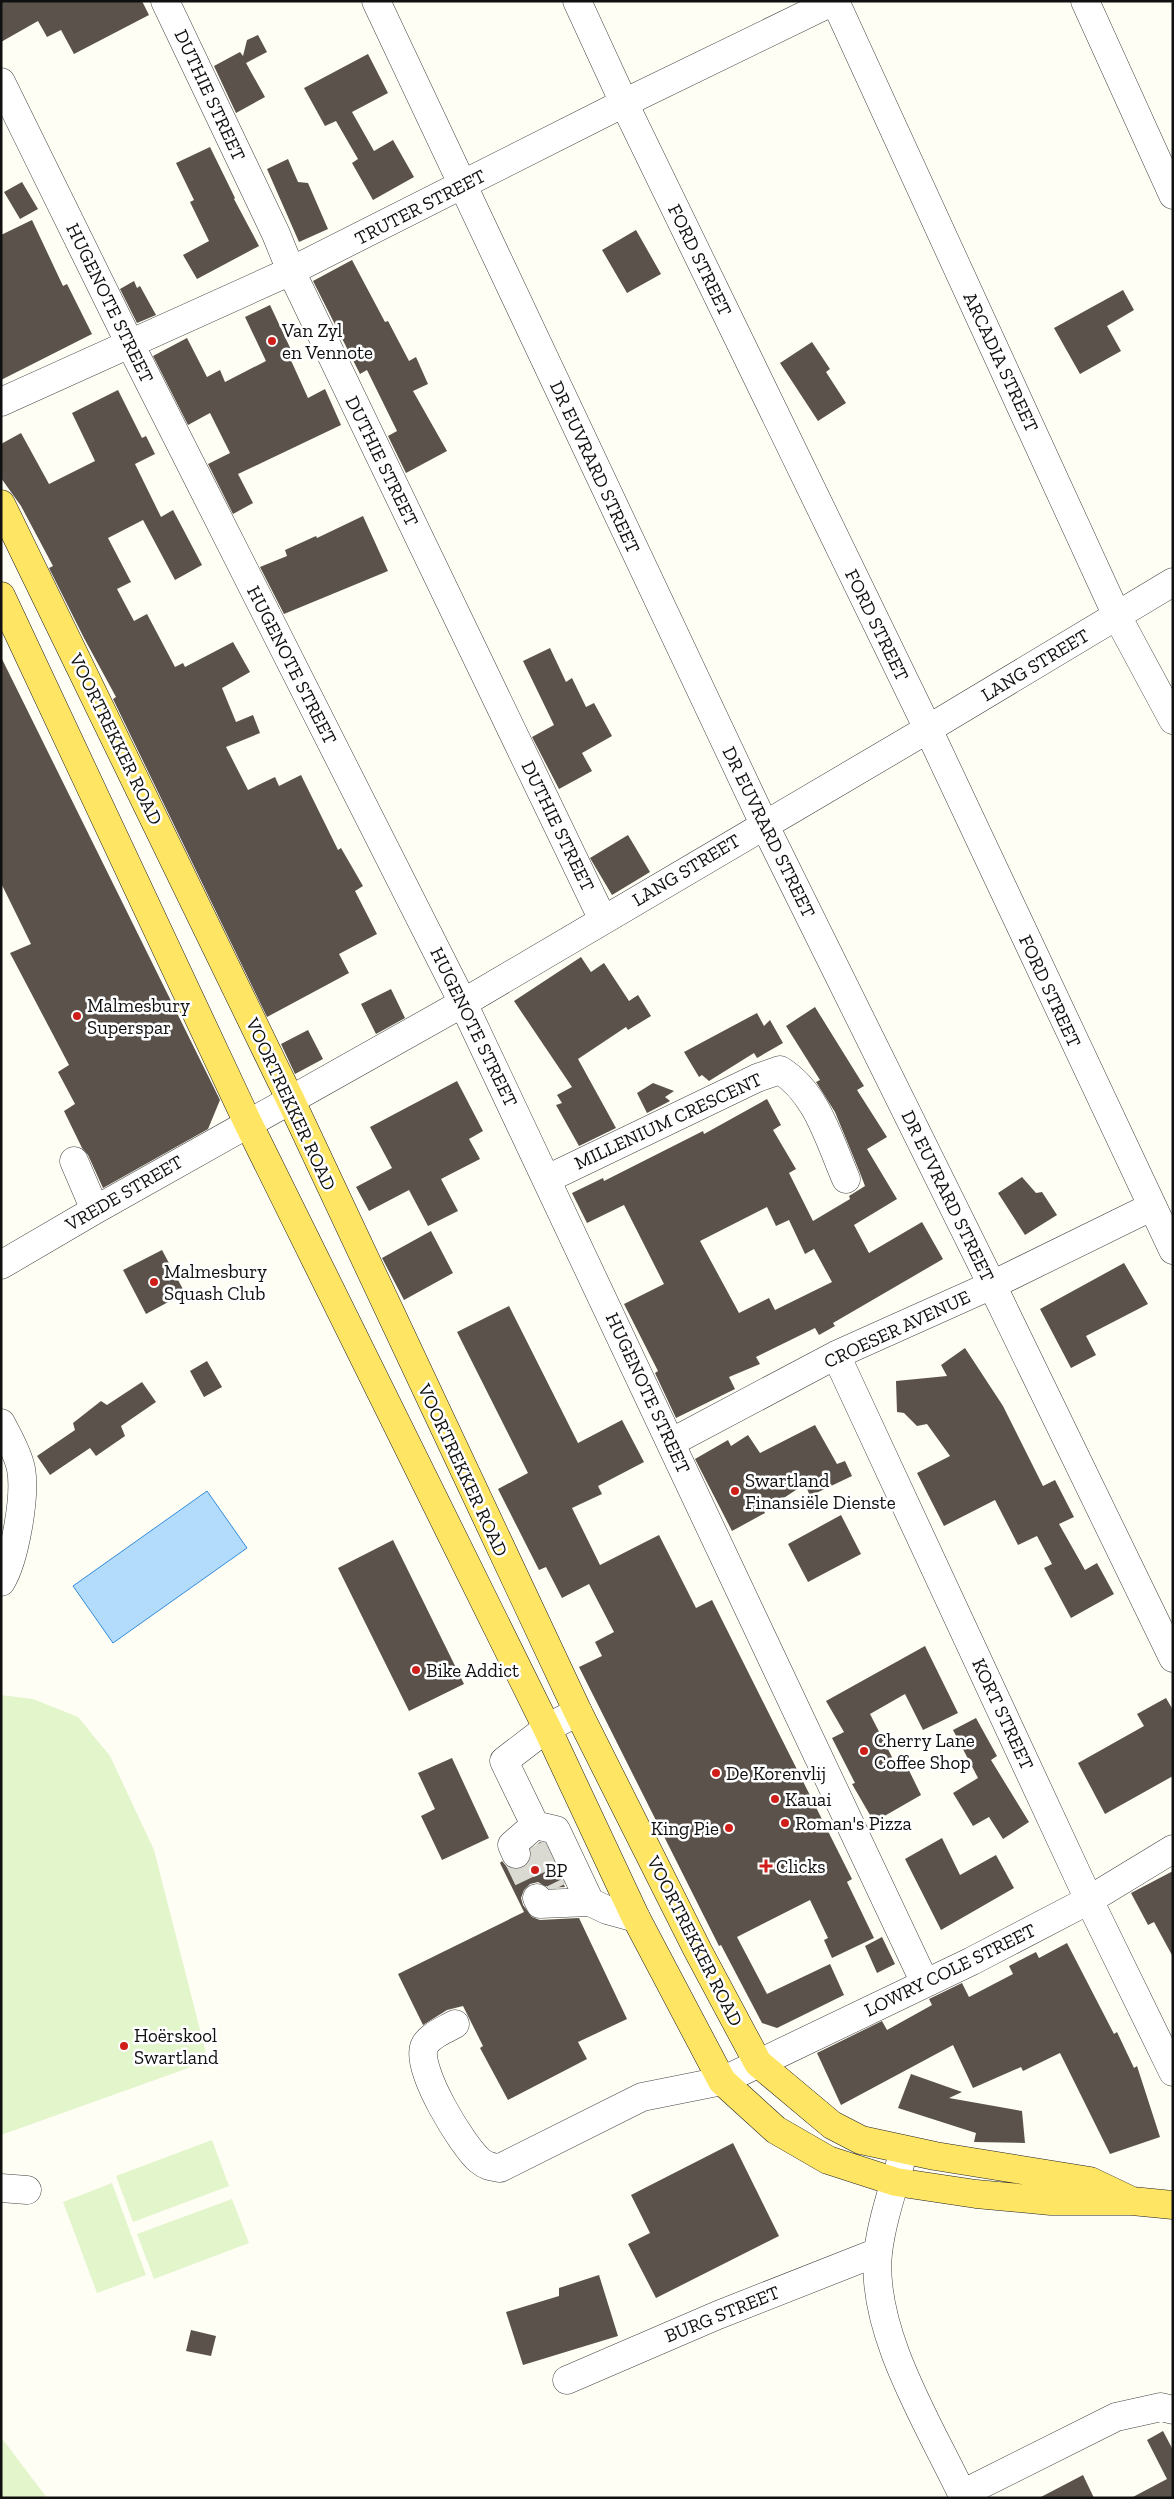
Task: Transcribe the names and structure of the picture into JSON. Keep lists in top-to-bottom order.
{
  "streets": {
    "main road": ["VOORTREKKER ROAD"],
    "street": [
      "DUTHIE STREET",
      "TRUTER STREET",
      "FORD STREET",
      "HUGENOTE STREET",
      "ARCADIA STREET",
      "DR EUVRARD STREET",
      "LANG STREET",
      "MILLENIUM CRESCENT",
      "VREDE STREET",
      "CROESER AVENUE",
      "KORT STREET",
      "LOWRY COLE STREET",
      "BURG STREET"
    ]
  },
  "crossings": [
    ["DUTHIE STREET", "TRUTER STREET"],
    ["DUTHIE STREET", "LANG STREET"],
    ["TRUTER STREET", "FORD STREET"],
    ["TRUTER STREET", "HUGENOTE STREET"],
    ["TRUTER STREET", "ARCADIA STREET"],
    ["TRUTER STREET", "DR EUVRARD STREET"],
    ["FORD STREET", "LANG STREET"],
    ["FORD STREET", "CROESER AVENUE"],
    ["HUGENOTE STREET", "LANG STREET"],
    ["HUGENOTE STREET", "MILLENIUM CRESCENT"],
    ["HUGENOTE STREET", "CROESER AVENUE"],
    ["HUGENOTE STREET", "LOWRY COLE STREET"],
    ["ARCADIA STREET", "LANG STREET"],
    ["DR EUVRARD STREET", "LANG STREET"],
    ["DR EUVRARD STREET", "CROESER AVENUE"],
    ["LANG STREET", "VOORTREKKER ROAD"],
    ["LANG STREET", "VREDE STREET"],
    ["VOORTREKKER ROAD", "VREDE STREET"],
    ["VOORTREKKER ROAD", "LOWRY COLE STREET"],
    ["CROESER AVENUE", "KORT STREET"],
    ["KORT STREET", "LOWRY COLE STREET"]
  ],
  "places": {
    "other": [
      "Van Zyl en Vennote",
      "Malmesbury Superspar",
      "Malmesbury Squash Club",
      "Swartland Finansiële Dienste",
      "Bike Addict",
      "Cherry Lane Coffee Shop",
      "De Korenvlij",
      "Kauai",
      "Roman's Pizza",
      "King Pie",
      "BP",
      "Hoërskool Swartland"
    ],
    "health": ["Clicks"]
  }
}
